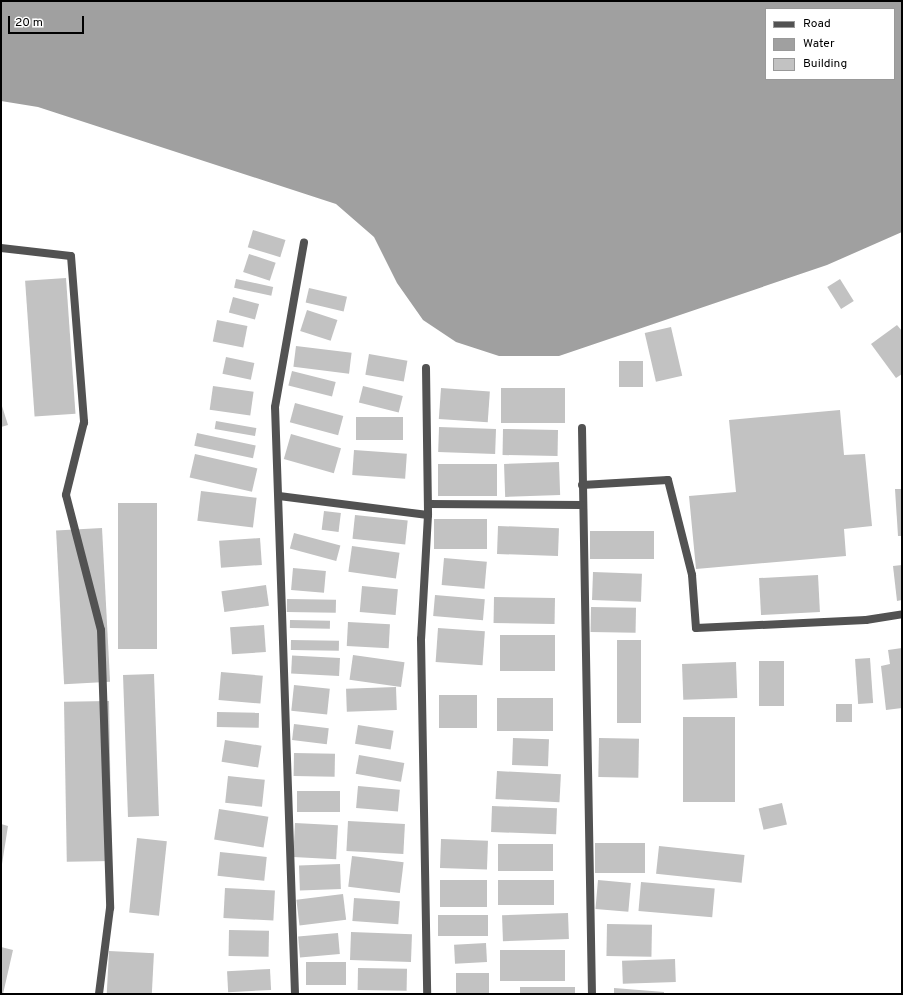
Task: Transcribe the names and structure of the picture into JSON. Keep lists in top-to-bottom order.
{
  "legend": ["Road", "Water", "Building"],
  "scale_bar": "20 m"
}
